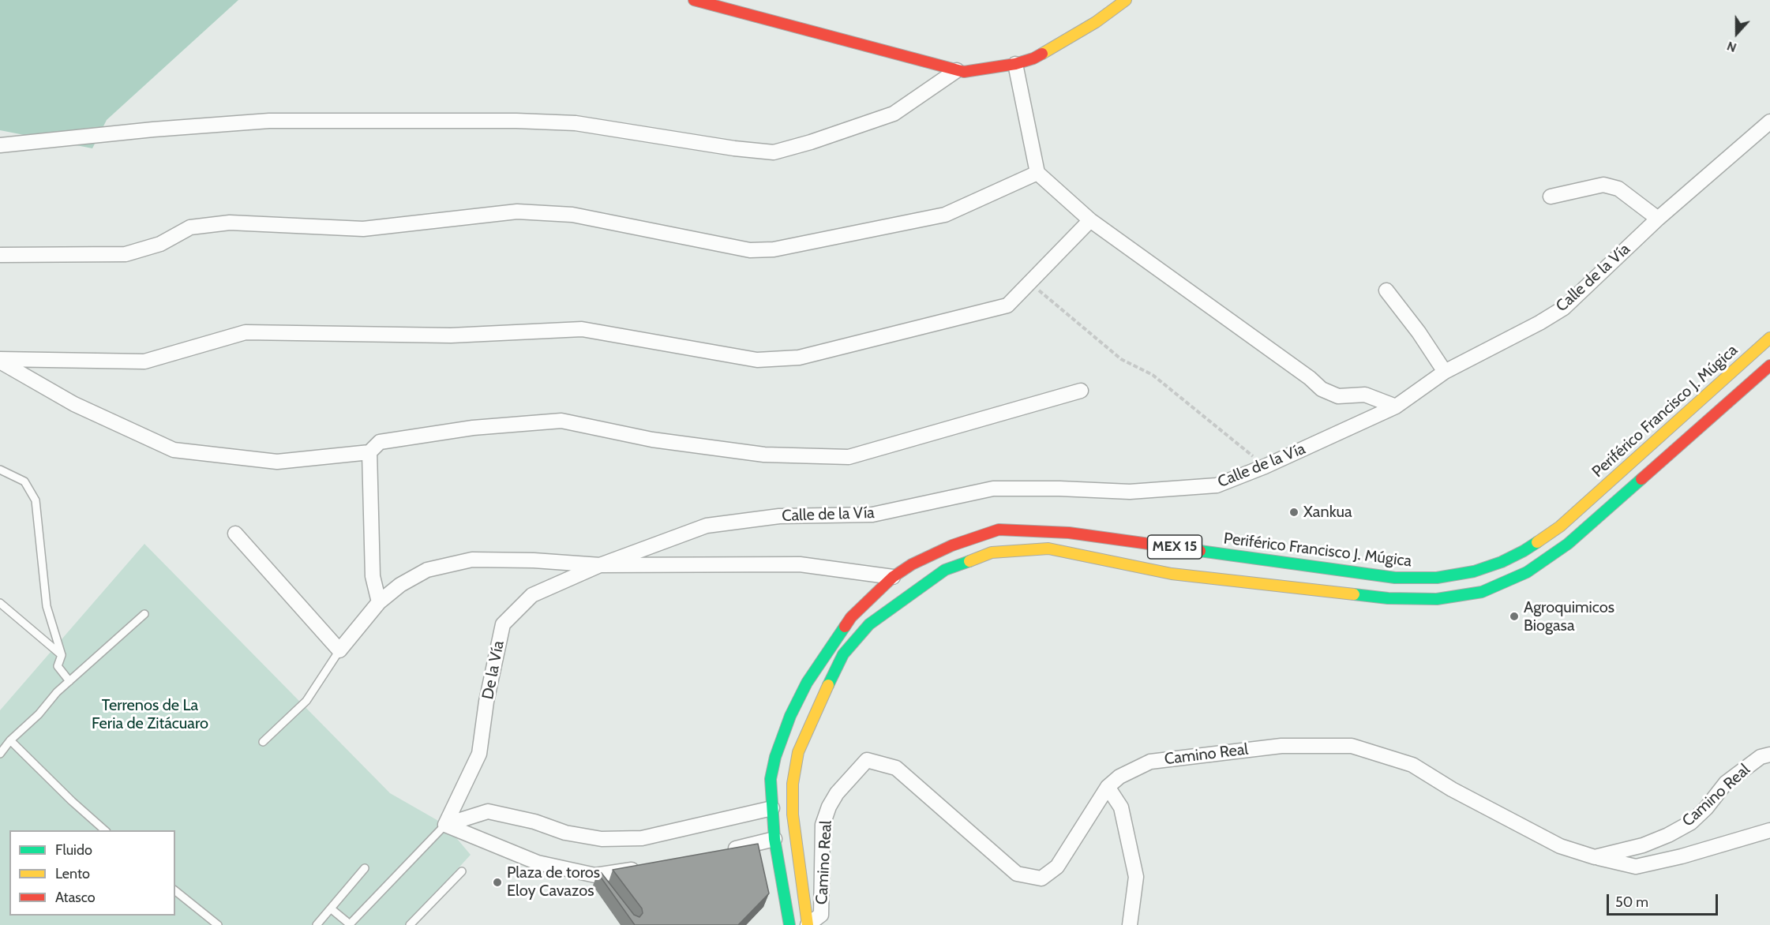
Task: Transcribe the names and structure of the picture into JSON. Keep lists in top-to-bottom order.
{
  "streets": {
    "main road": ["Periférico Francisco J. Múgica", "MEX 15"],
    "street": ["Calle de la Vía", "De la Vía", "Camino Real"]
  },
  "crossings": [
    ["Calle de la Vía", "De la Vía"],
    ["MEX 15", "Camino Real"]
  ],
  "parks": ["Terrenos de La Feria de Zitácuaro"],
  "places": ["Xankua", "Agroquimicos Biogasa", "Plaza de toros Eloy Cavazos"],
  "legend": ["Fluido", "Lento", "Atasco"],
  "scale_bar": "50 m",
  "north": "bottom"
}
